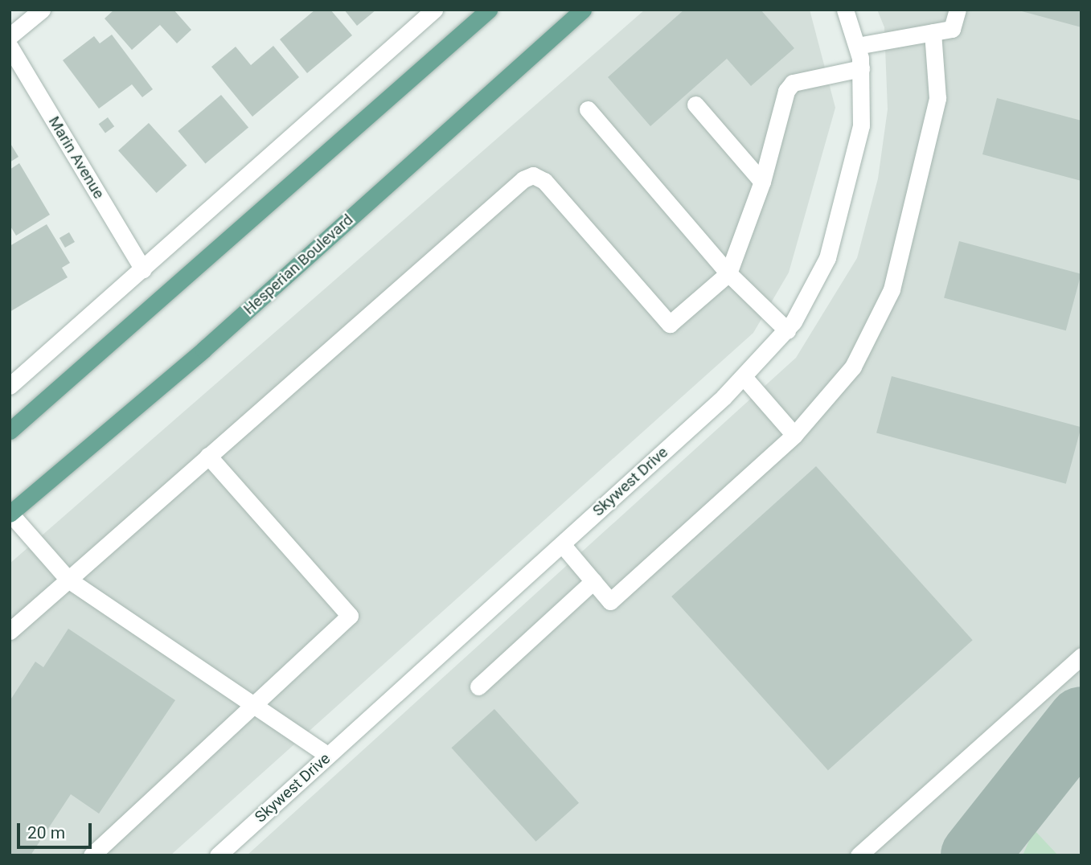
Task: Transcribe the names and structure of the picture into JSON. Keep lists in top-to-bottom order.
{
  "streets": {
    "main road": ["Hesperian Boulevard"],
    "street": ["Marin Avenue", "Skywest Drive"]
  },
  "scale_bar": "20 m"
}
